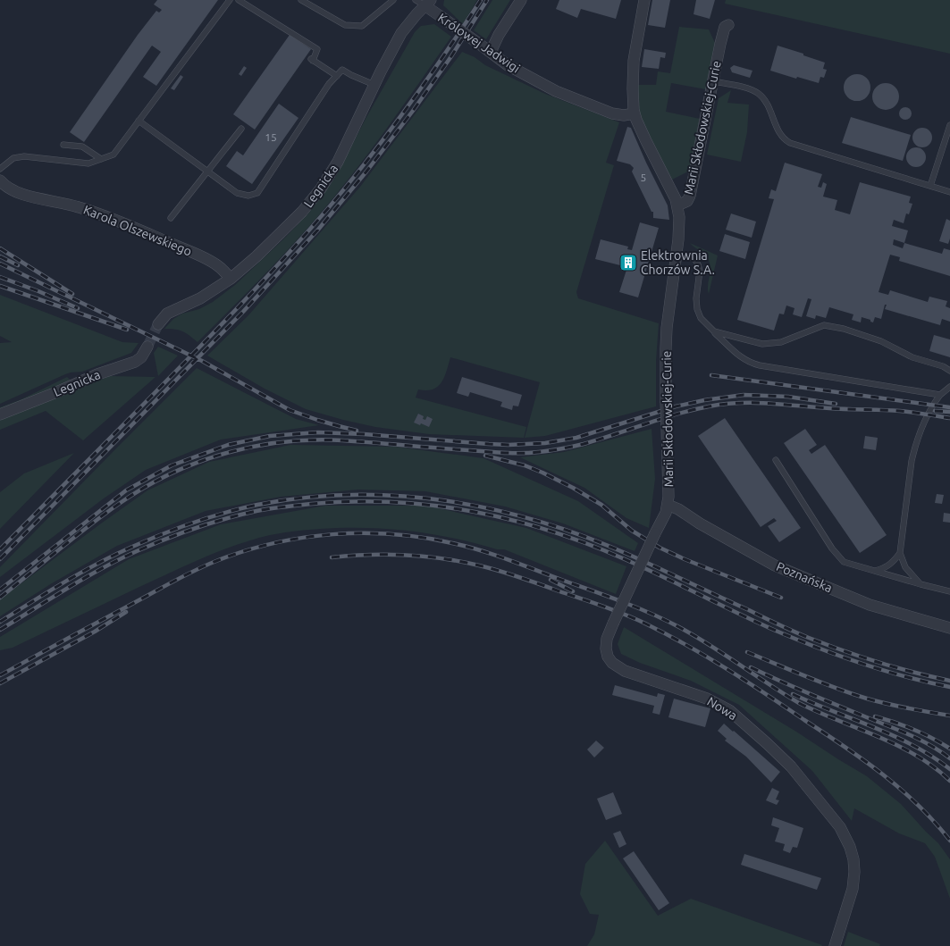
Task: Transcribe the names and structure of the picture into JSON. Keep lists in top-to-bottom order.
{
  "streets": {
    "street": [
      "Królowej Jadwigi",
      "Marii Skłodowskiej-Curie",
      "Legnicka",
      "Karola Olszewskiego",
      "Poznańska",
      "Nowa"
    ]
  },
  "crossings": [
    ["Królowej Jadwigi", "Legnicka"],
    ["Marii Skłodowskiej-Curie", "Poznańska"],
    ["Marii Skłodowskiej-Curie", "Nowa"],
    ["Legnicka", "Karola Olszewskiego"],
    ["Poznańska", "Nowa"]
  ],
  "places": {
    "building": ["Elektrownia Chorzów S.A."]
  },
  "house_numbers": ["15", "5"]
}
